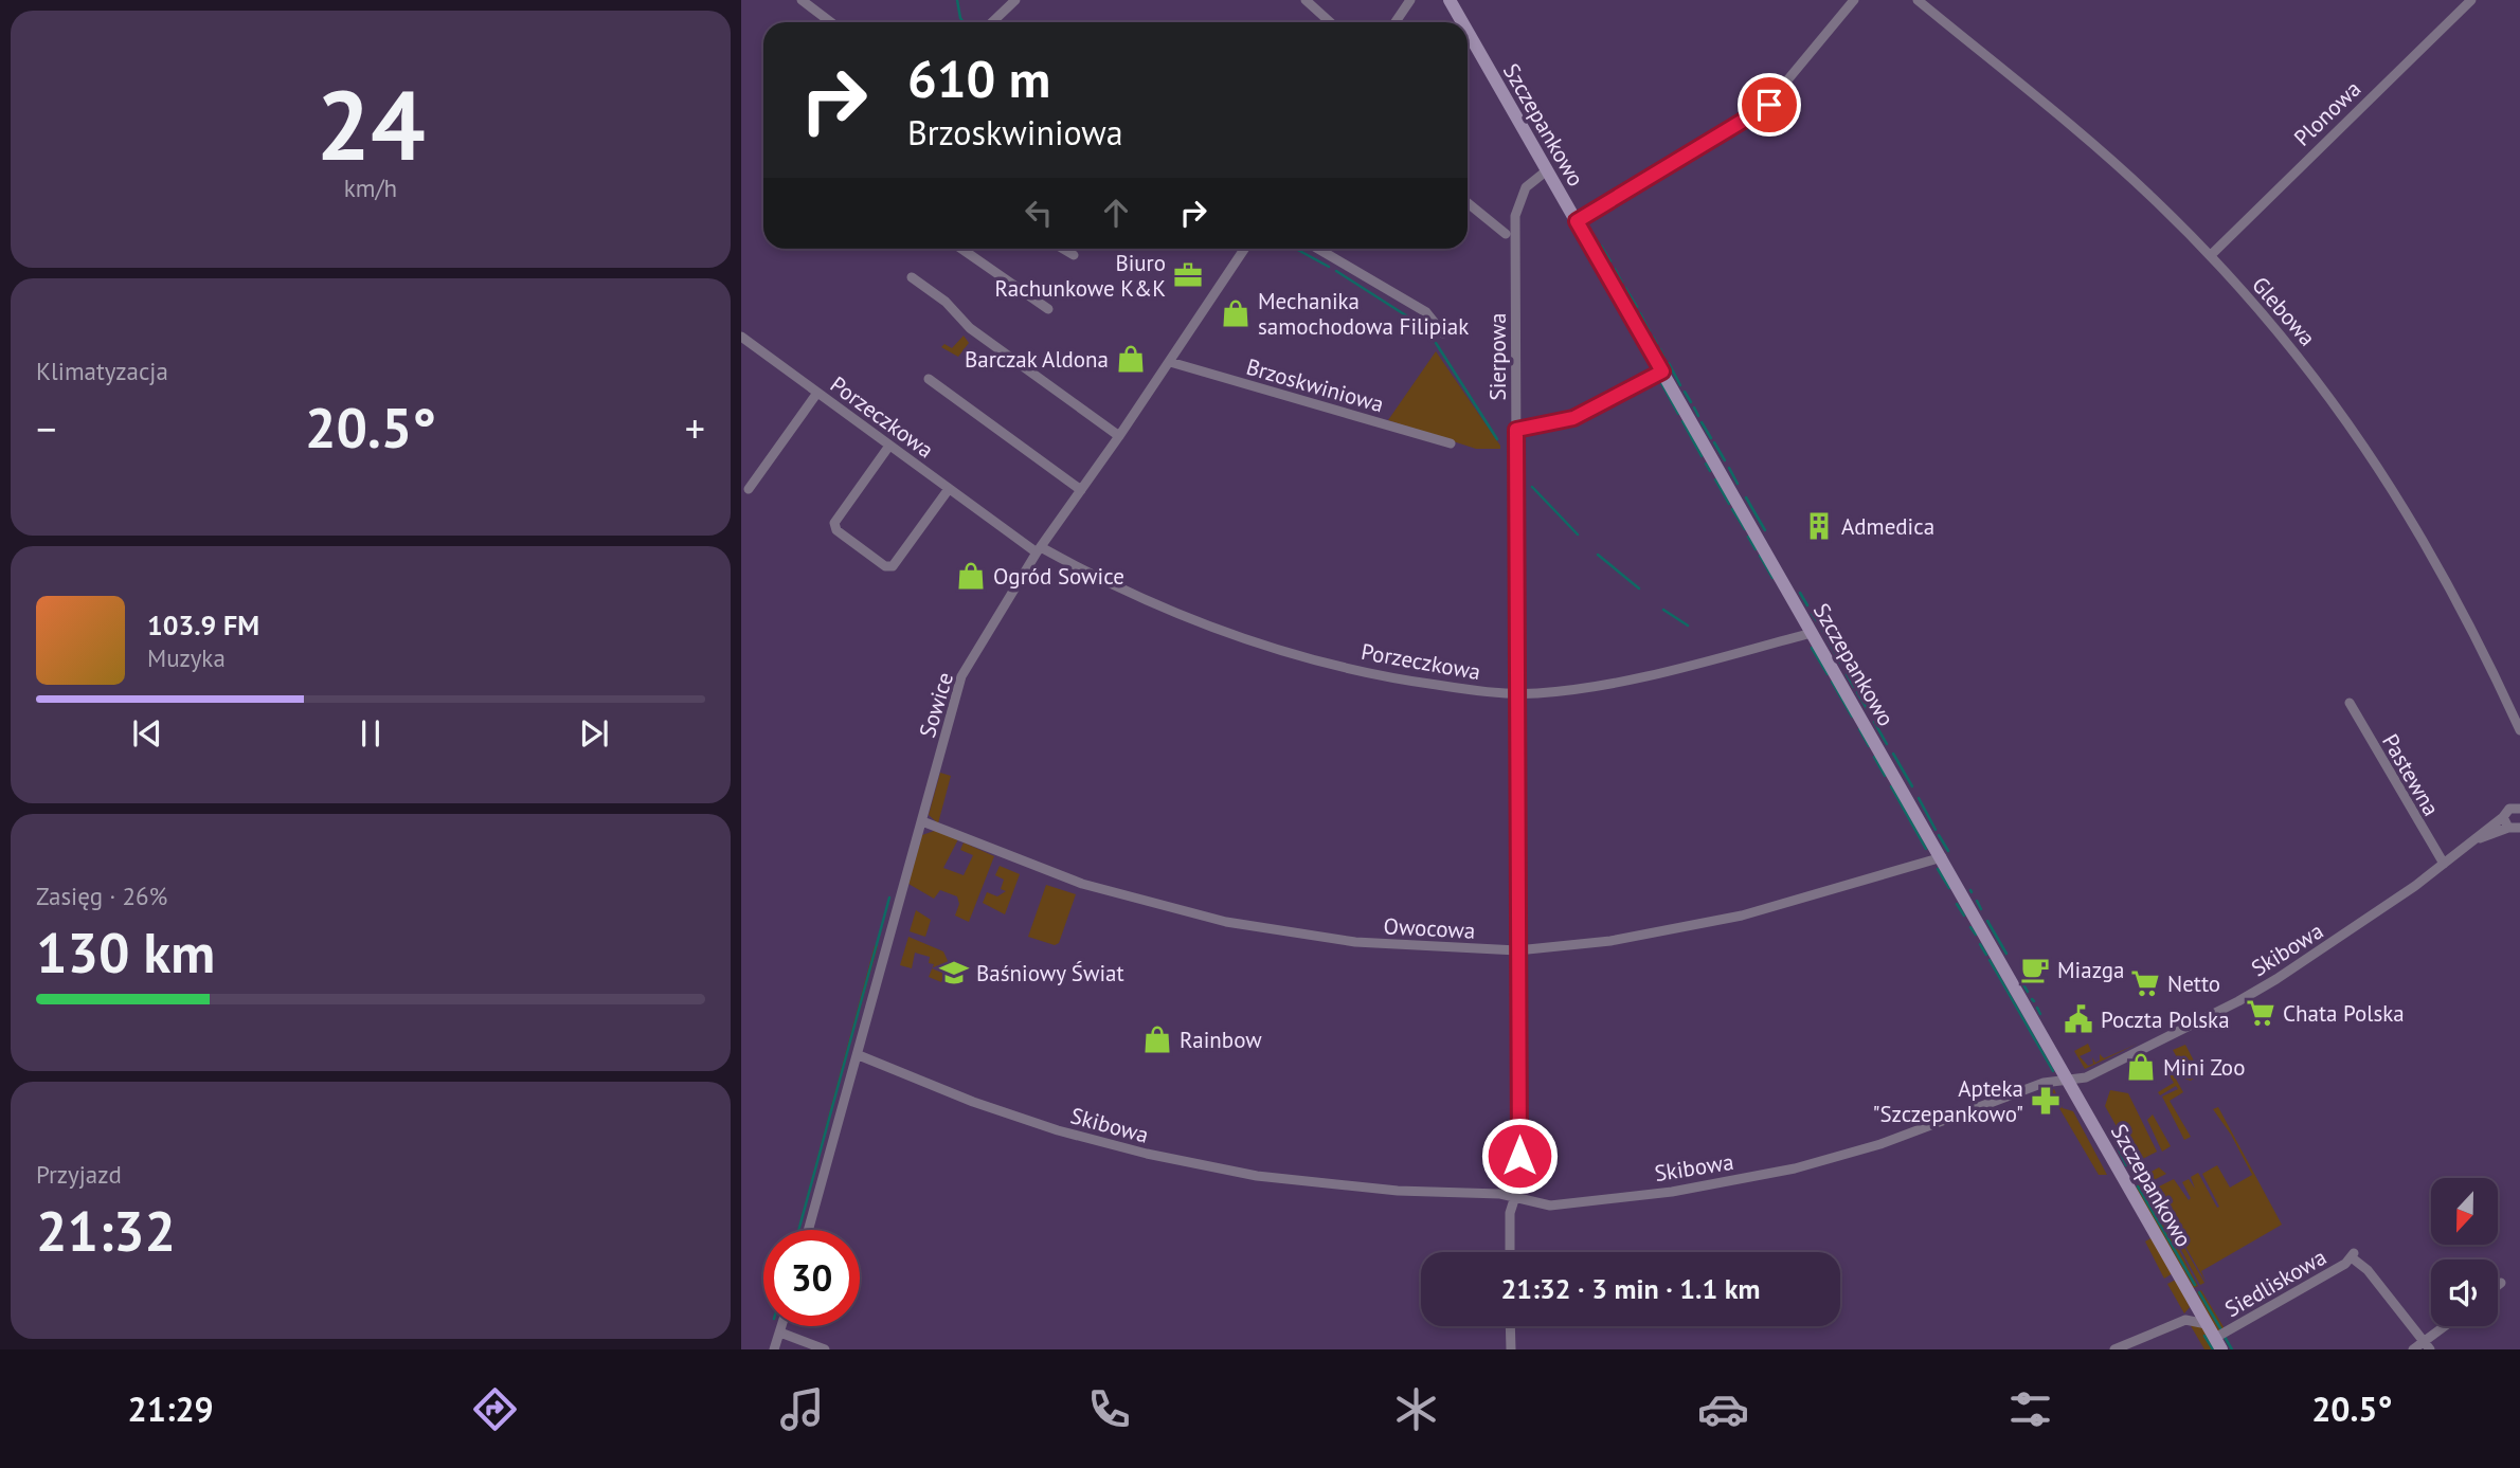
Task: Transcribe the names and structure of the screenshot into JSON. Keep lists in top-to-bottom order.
{
  "streets": {
    "street": [
      "Plonowa",
      "Szczepankowo",
      "Glebowa",
      "Sierpowa",
      "Brzoskwiniowa",
      "Porzeczkowa",
      "Sowice",
      "Pastewna",
      "Owocowa",
      "Skibowa",
      "Siedliskowa"
    ]
  },
  "crossings": [
    ["Plonowa", "Glebowa"],
    ["Szczepankowo", "Sierpowa"],
    ["Szczepankowo", "Porzeczkowa"],
    ["Szczepankowo", "Owocowa"],
    ["Szczepankowo", "Skibowa"],
    ["Szczepankowo", "Siedliskowa"],
    ["Sierpowa", "Porzeczkowa"],
    ["Sierpowa", "Owocowa"],
    ["Sierpowa", "Skibowa"],
    ["Brzoskwiniowa", "Sowice"],
    ["Porzeczkowa", "Sowice"],
    ["Sowice", "Owocowa"],
    ["Sowice", "Skibowa"],
    ["Pastewna", "Skibowa"]
  ],
  "places": {
    "office": ["Biuro Rachunkowe K&K"],
    "shop": [
      "Mechanika samochodowa Filipiak",
      "Barczak Aldona",
      "Ogród Sowice",
      "Rainbow",
      "Mini Zoo"
    ],
    "building": ["Admedica"],
    "cafe": ["Miazga"],
    "school or university": ["Baśniowy Świat"],
    "supermarket": ["Netto", "Chata Polska"],
    "public building": ["Poczta Polska"],
    "pharmacy": ["Apteka \"Szczepankowo\""]
  },
  "north": "bottom",
  "page": {
    "tile": [
      ["24", "km/h"],
      "Klimatyzacja",
      ["Zasięg · 26%", "130 km"],
      ["Przyjazd", "21:32"]
    ],
    "turn": ["610 m", "Brzoskwiniowa"],
    "heat": ["−", "20.5°", "+"],
    "song": ["103.9 FM", "Muzyka"],
    "limit": "30",
    "trip": "21:32 · 3 min · 1.1 km",
    "tabs": ["21:29", "20.5°"]
  }
}
